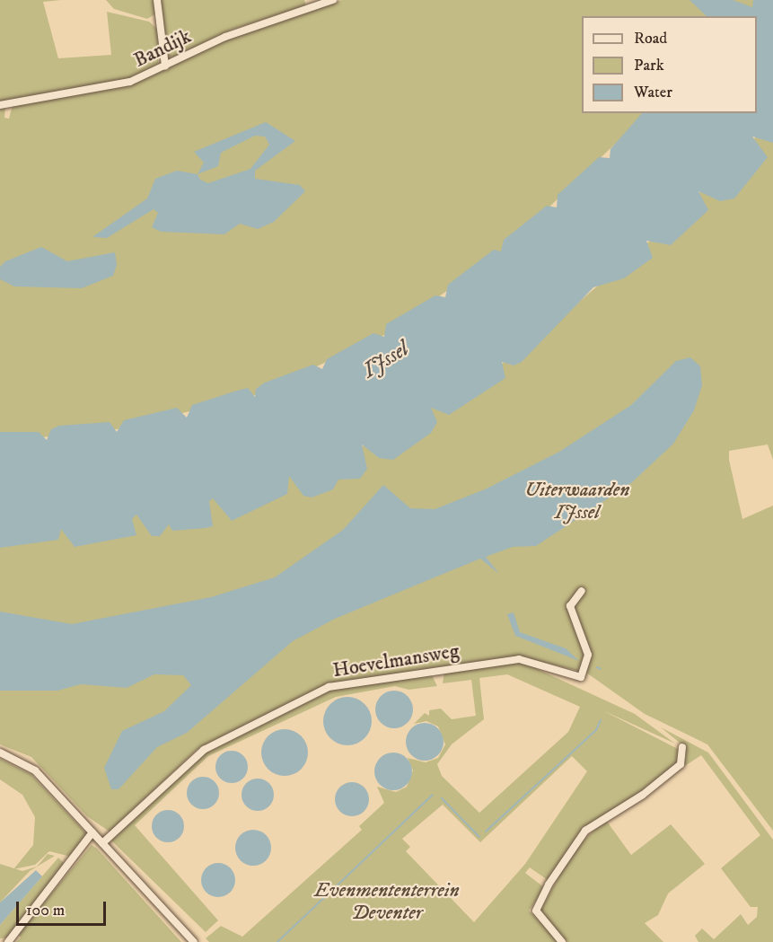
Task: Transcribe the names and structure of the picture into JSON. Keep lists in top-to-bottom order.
{
  "streets": {
    "street": ["Bandijk", "Hoevelmansweg"]
  },
  "water": ["IJssel"],
  "parks": ["Uiterwaarden IJssel", "Evenmententerrein Deventer"],
  "legend": ["Road", "Park", "Water"],
  "scale_bar": "100 m"
}
